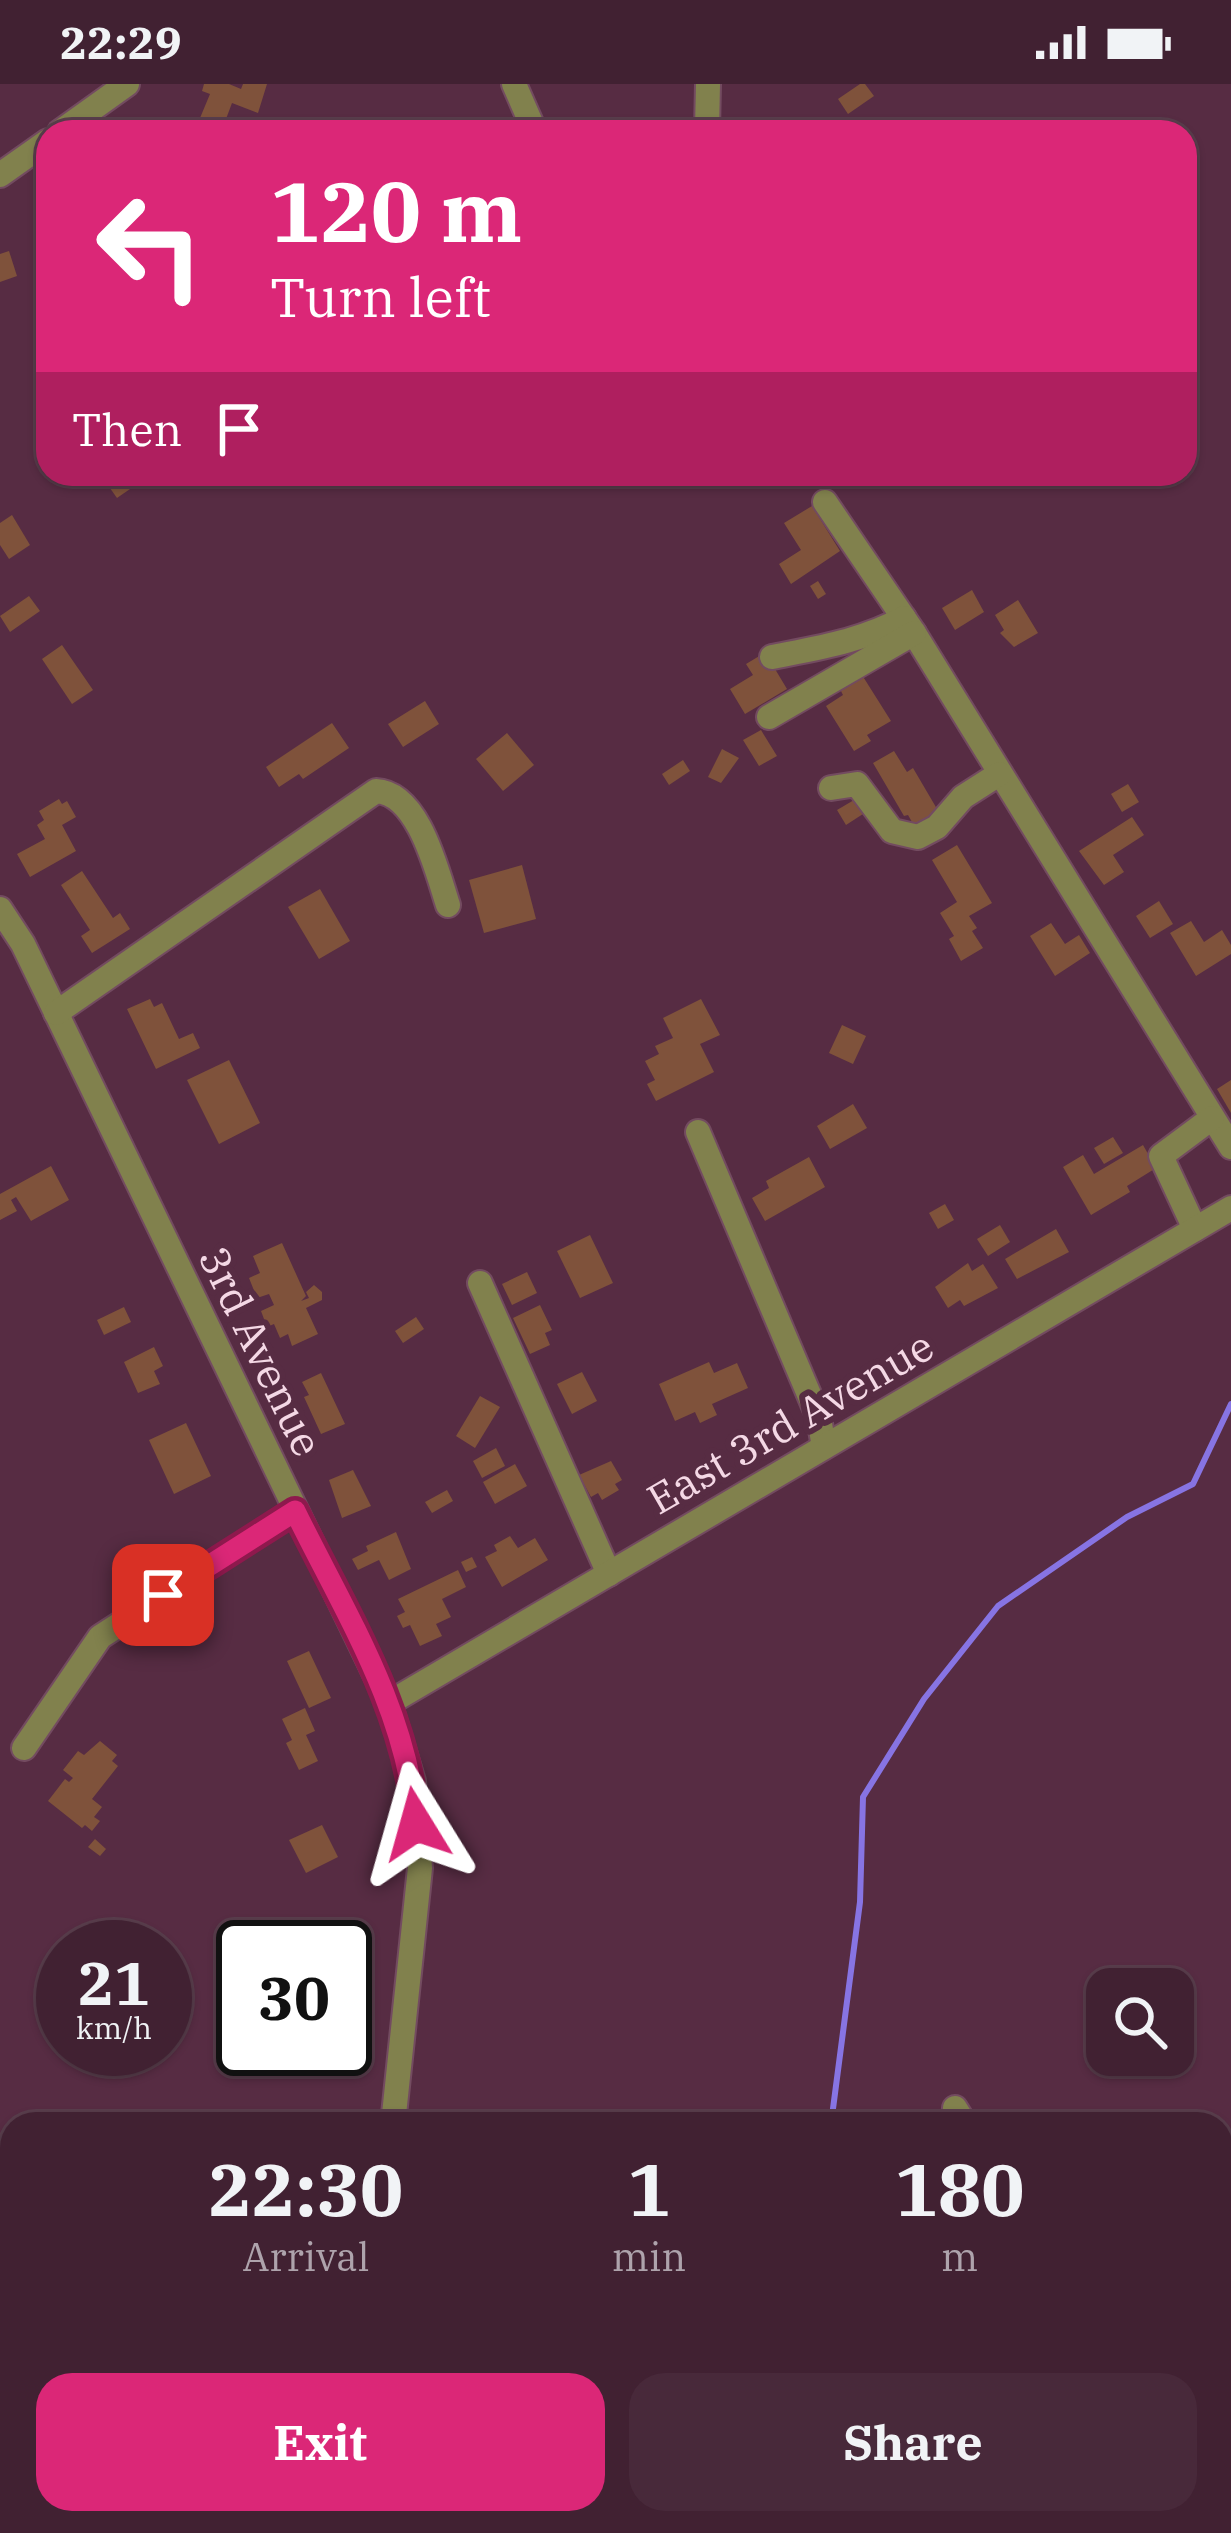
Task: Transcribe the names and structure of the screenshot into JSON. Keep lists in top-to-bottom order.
{
  "streets": {
    "street": ["3rd Avenue", "East 3rd Avenue"]
  },
  "crossings": [
    ["3rd Avenue", "East 3rd Avenue"]
  ],
  "page": {
    "status": "22:29",
    "turn": ["120 m", "Turn left"],
    "then": "Then",
    "speed": "21 km/h",
    "limit": "30",
    "eta": [
      "22:30",
      "Arrival",
      "1",
      "min",
      "180",
      "m"
    ],
    "buttons": ["Exit", "Share"]
  }
}
